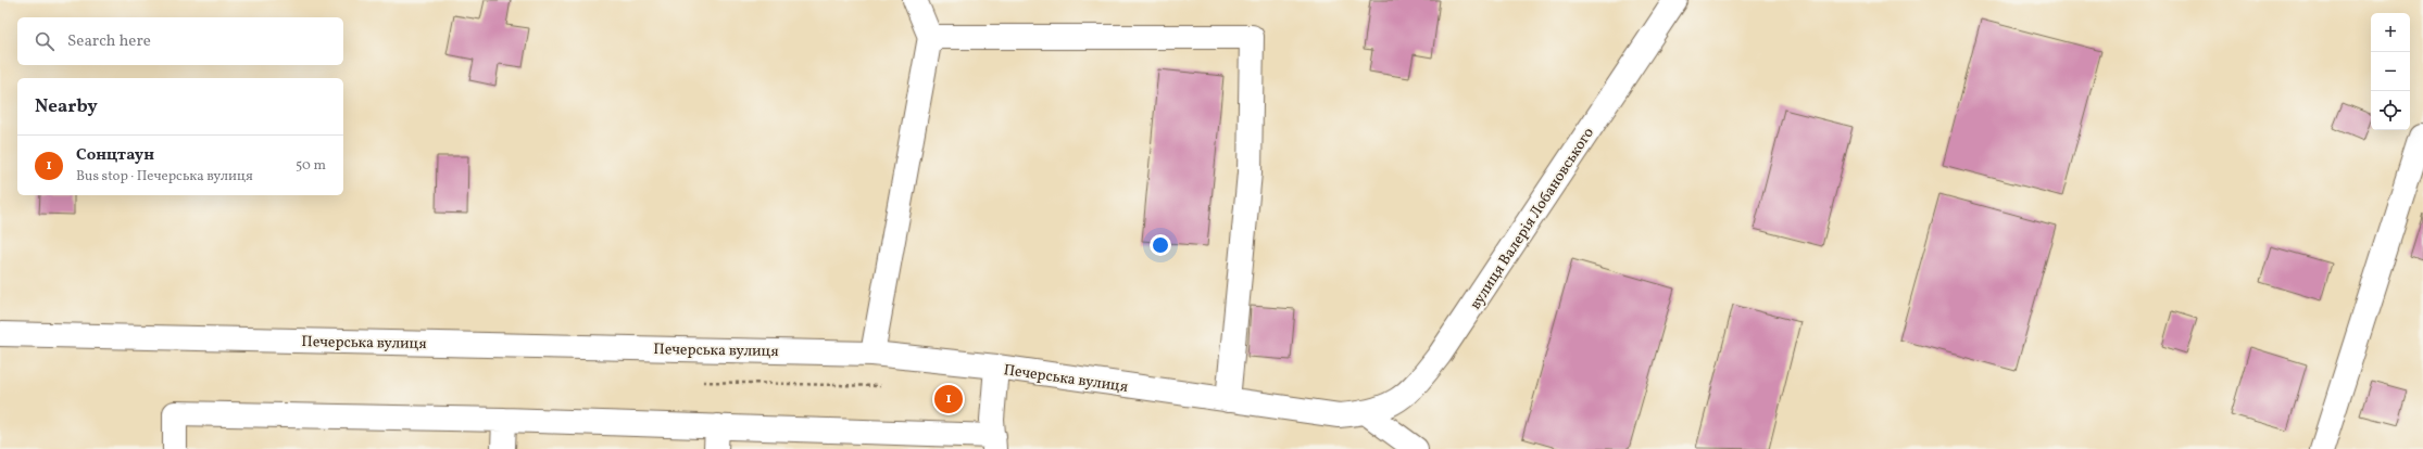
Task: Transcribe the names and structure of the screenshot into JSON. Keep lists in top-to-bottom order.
{
  "streets": {
    "street": ["вулиця Валерія Лобановського", "Печерська вулиця"]
  },
  "crossings": [
    ["вулиця Валерія Лобановського", "Печерська вулиця"]
  ],
  "page": {
    "map_buttons": ["+", "−"],
    "search": "Search here",
    "heading": "Nearby",
    "list": [
      {
        "mark": "1",
        "name": "Сонцтаун",
        "note": "Bus stop · Печерська вулиця",
        "value": "50 m"
      }
    ],
    "pins": "1"
  }
}
